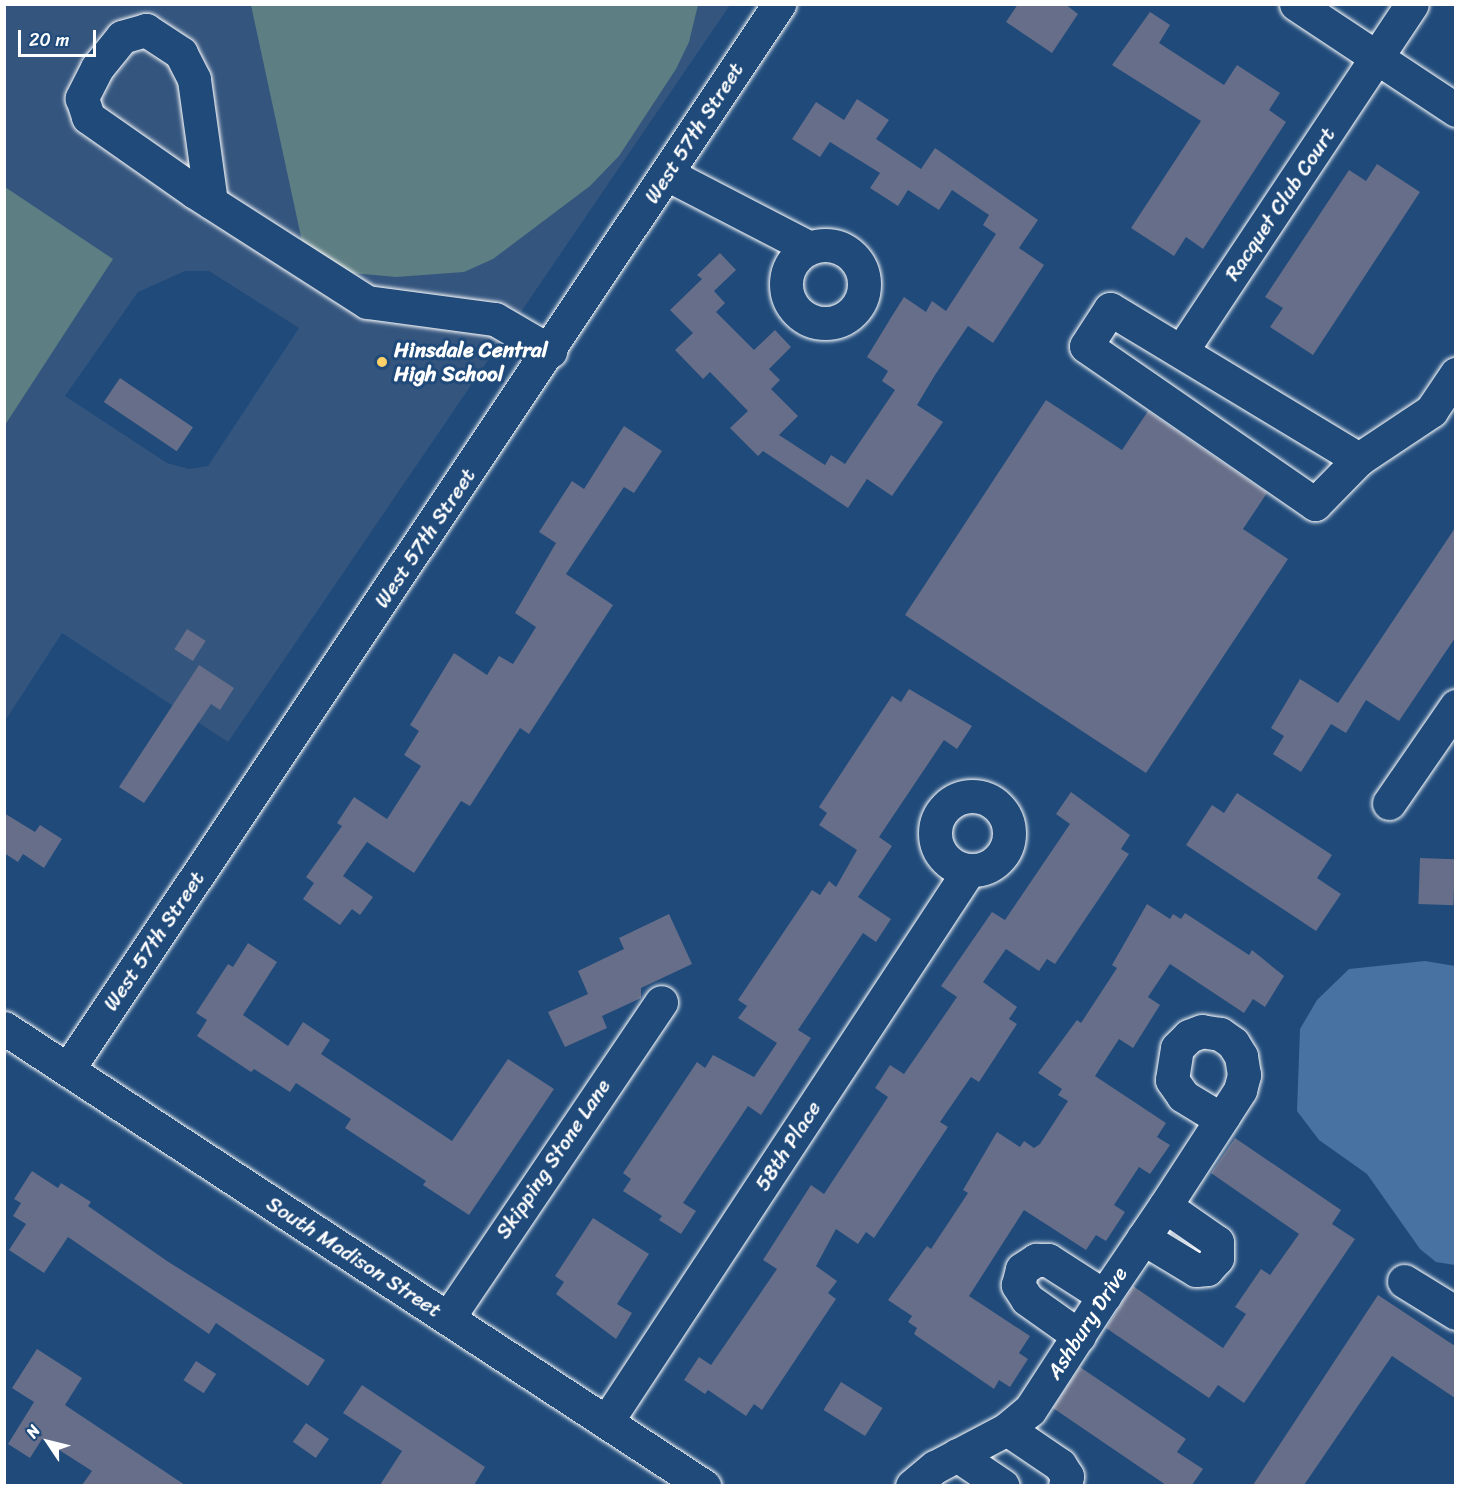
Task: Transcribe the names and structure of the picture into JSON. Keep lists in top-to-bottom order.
{
  "streets": {
    "street": [
      "West 57th Street",
      "Racquet Club Court",
      "58th Place",
      "Skipping Stone Lane",
      "South Madison Street",
      "Ashbury Drive"
    ]
  },
  "crossings": [
    ["West 57th Street", "South Madison Street"],
    ["58th Place", "South Madison Street"],
    ["Skipping Stone Lane", "South Madison Street"]
  ],
  "places": ["Hinsdale Central High School"],
  "scale_bar": "20 m",
  "north": "top left"
}
